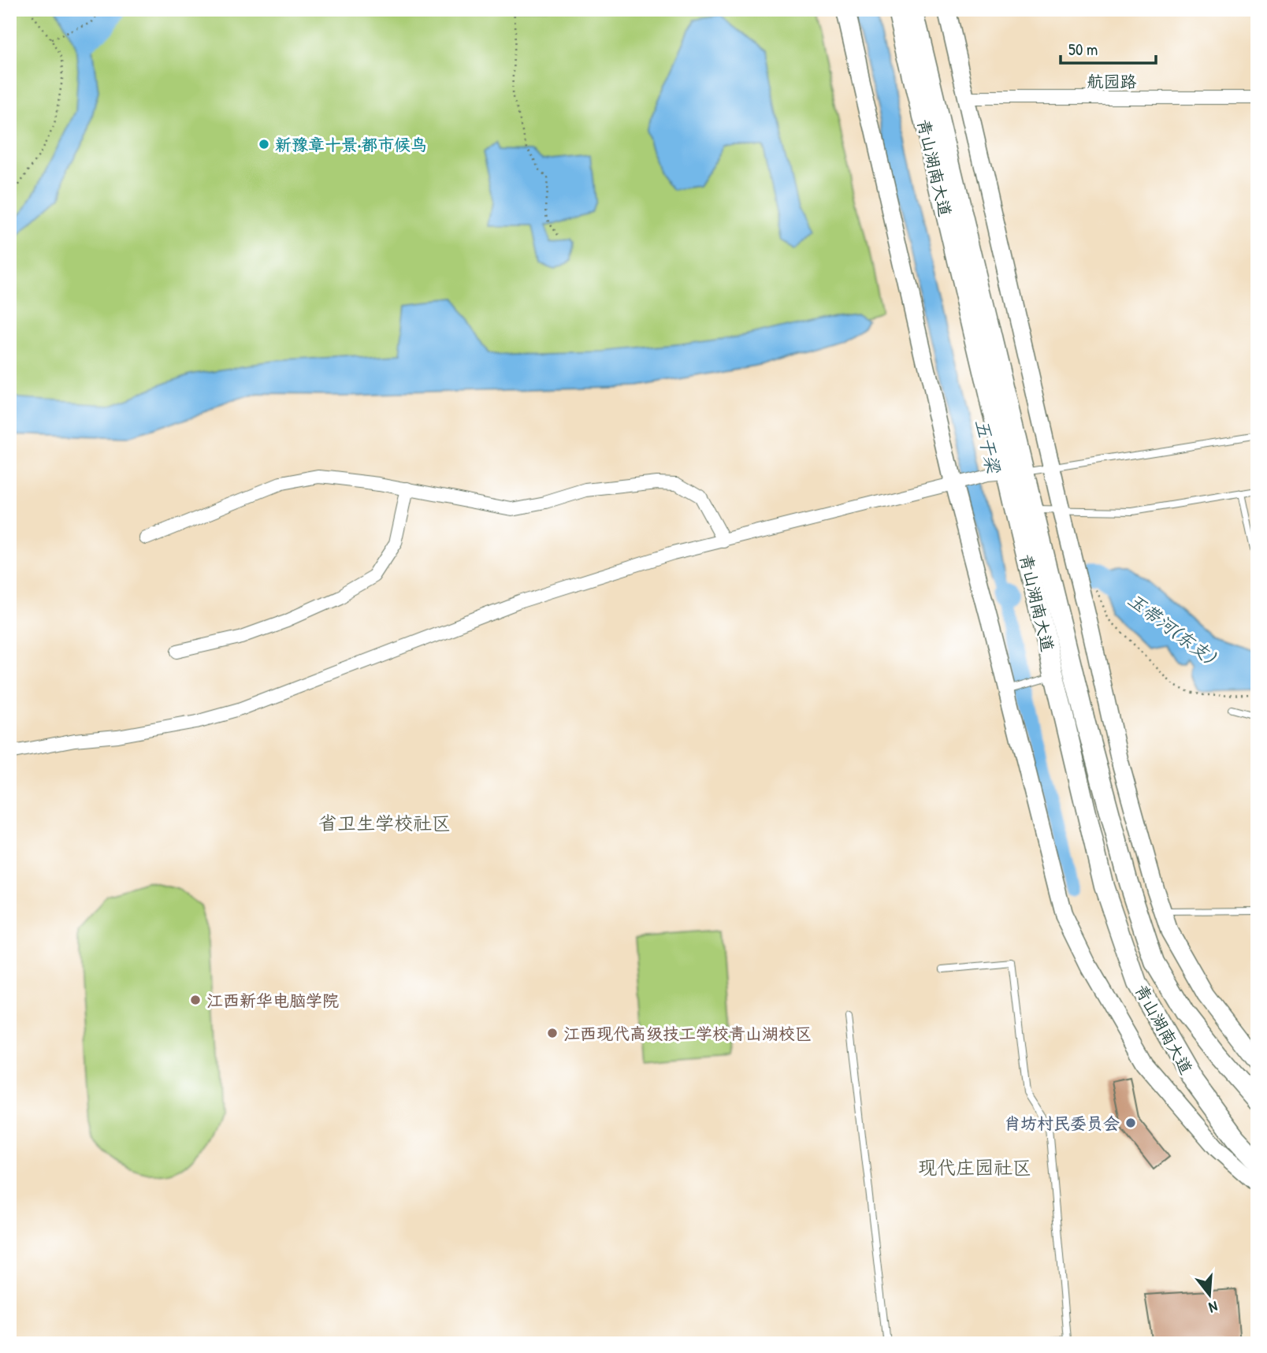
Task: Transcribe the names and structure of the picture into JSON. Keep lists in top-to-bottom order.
{
  "streets": {
    "main road": ["青山湖南大道"],
    "street": ["航园路"]
  },
  "districts": ["省卫生学校社区", "现代庄园社区"],
  "water": ["五干梁", "玉带河(东支)"],
  "places": [
    "新豫章十景·都市候鸟",
    "江西新华电脑学院",
    "江西现代高级技工学校青山湖校区",
    "肖坊村民委员会"
  ],
  "scale_bar": "50 m",
  "north": "bottom"
}
